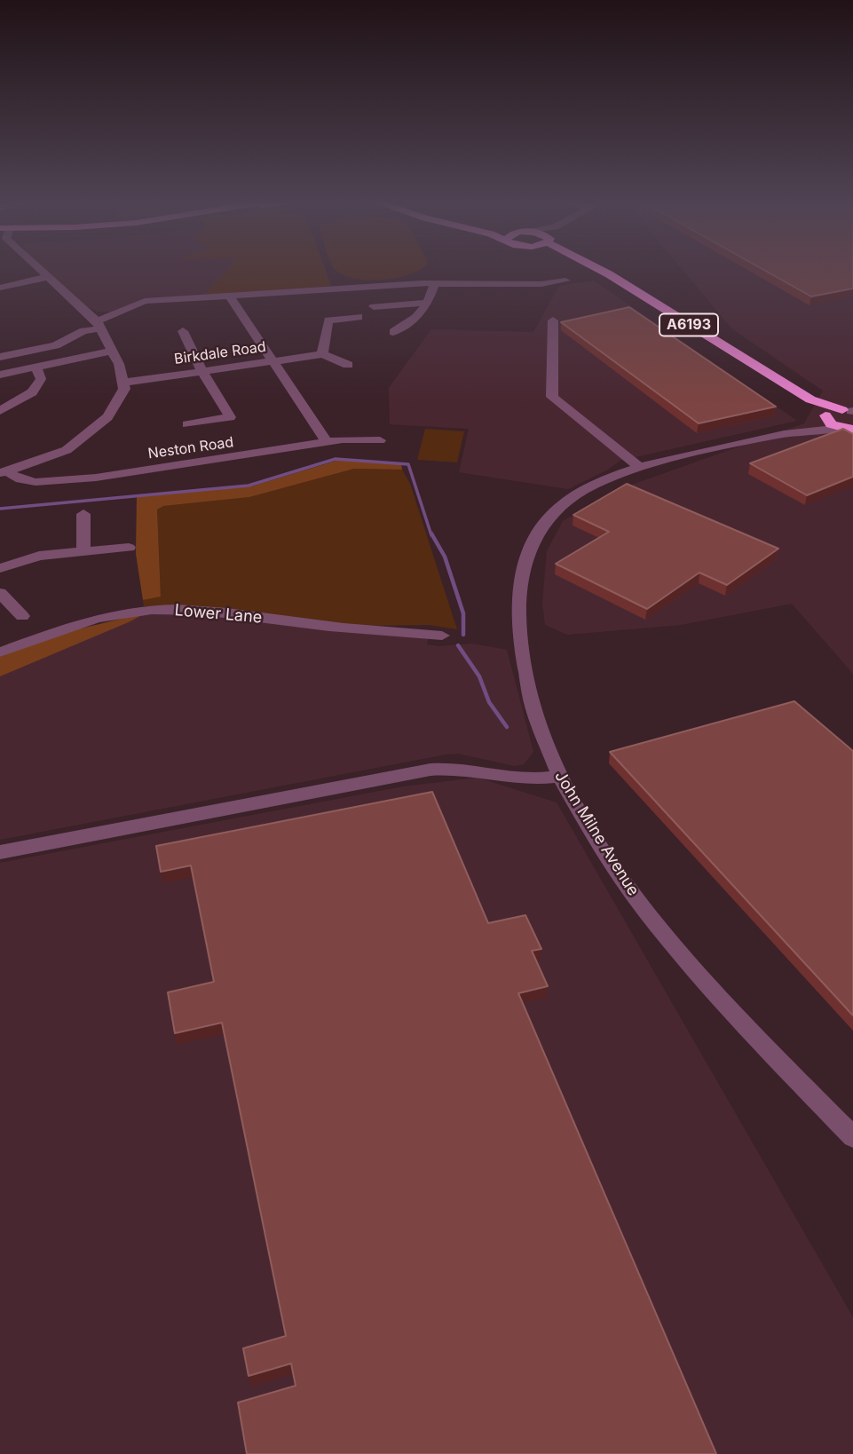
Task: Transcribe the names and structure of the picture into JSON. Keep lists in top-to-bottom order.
{
  "streets": {
    "highway": ["A6193"],
    "street": [
      "Birkdale Road",
      "Neston Road",
      "Lower Lane",
      "John Milne Avenue"
    ]
  },
  "crossings": [
    ["A6193", "John Milne Avenue"]
  ]
}
